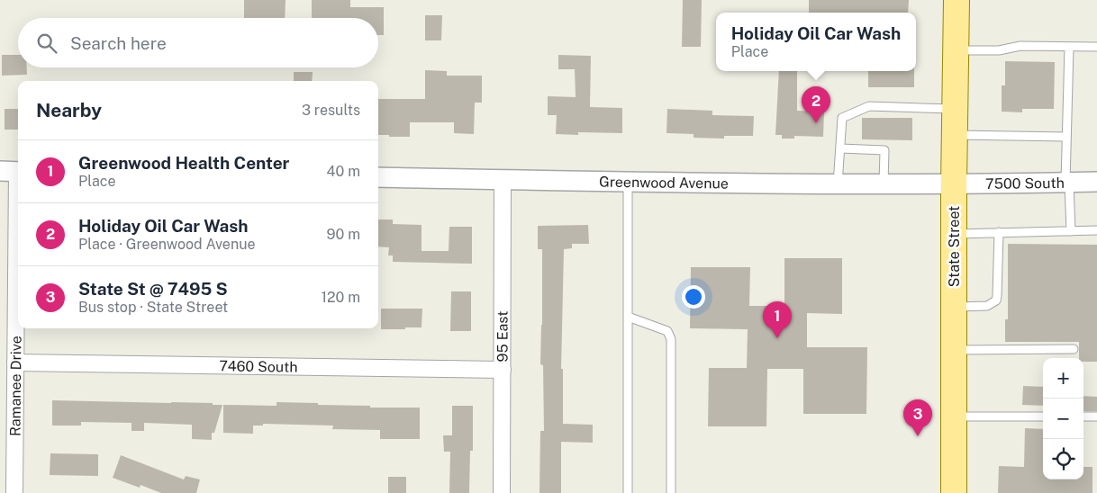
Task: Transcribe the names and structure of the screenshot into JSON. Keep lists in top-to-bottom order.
{
  "streets": {
    "main road": ["State Street"],
    "street": [
      "Greenwood Avenue",
      "7500 South",
      "95 East",
      "7460 South",
      "Ramanee Drive"
    ]
  },
  "crossings": [
    ["Greenwood Avenue", "7500 South"],
    ["Greenwood Avenue", "State Street"],
    ["Greenwood Avenue", "95 East"],
    ["7500 South", "State Street"],
    ["95 East", "7460 South"],
    ["7460 South", "Ramanee Drive"]
  ],
  "page": {
    "popup": ["Holiday Oil Car Wash", "Place"],
    "search": "Search here",
    "heading": ["Nearby", "3 results"],
    "pins": ["2", "1", "3"],
    "list": [
      {
        "mark": "1",
        "name": "Greenwood Health Center",
        "note": "Place",
        "value": "40 m"
      },
      {
        "mark": "2",
        "name": "Holiday Oil Car Wash",
        "note": "Place · Greenwood Avenue",
        "value": "90 m"
      },
      {
        "mark": "3",
        "name": "State St @ 7495 S",
        "note": "Bus stop · State Street",
        "value": "120 m"
      }
    ],
    "map_buttons": ["+", "−"]
  }
}
